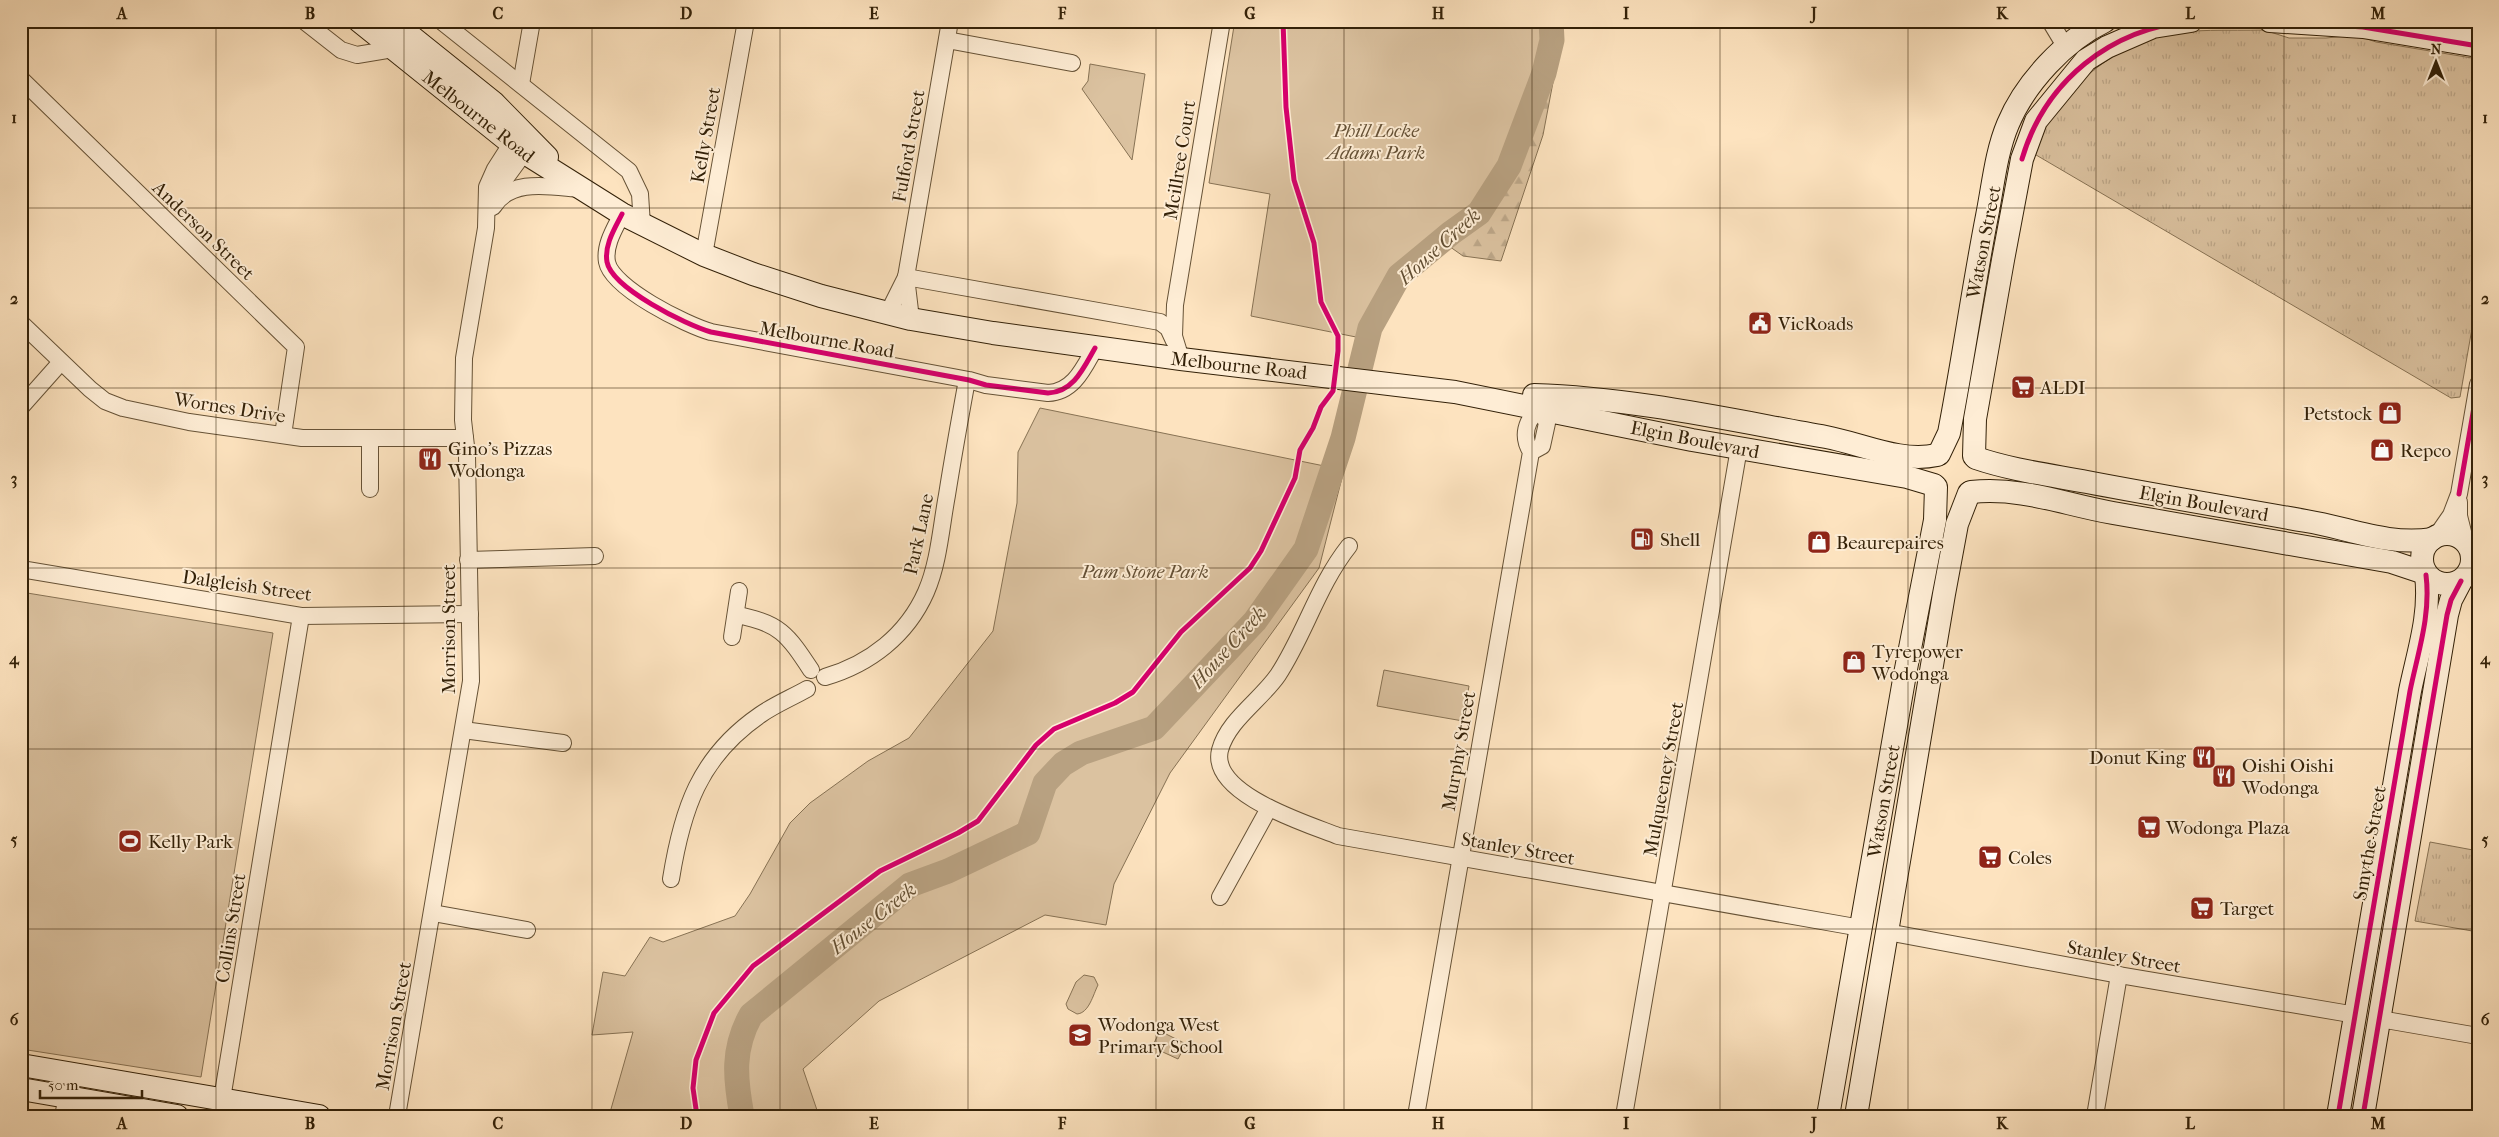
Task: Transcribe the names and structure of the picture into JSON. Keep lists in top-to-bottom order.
{
  "streets": {
    "street": [
      "Melbourne Road",
      "Kelly Street",
      "Fulford Street",
      "Mcillree Court",
      "Anderson Street",
      "Watson Street",
      "Wornes Drive",
      "Elgin Boulevard",
      "Park Lane",
      "Dalgleish Street",
      "Morrison Street",
      "Murphy Street",
      "Mulqueeney Street",
      "Smythe Street",
      "Stanley Street",
      "Collins Street"
    ]
  },
  "crossings": [
    ["Melbourne Road", "Kelly Street"],
    ["Melbourne Road", "Fulford Street"],
    ["Melbourne Road", "Mcillree Court"],
    ["Melbourne Road", "Elgin Boulevard"],
    ["Melbourne Road", "Park Lane"],
    ["Melbourne Road", "Morrison Street"],
    ["Anderson Street", "Wornes Drive"],
    ["Watson Street", "Elgin Boulevard"],
    ["Watson Street", "Stanley Street"],
    ["Wornes Drive", "Morrison Street"],
    ["Elgin Boulevard", "Murphy Street"],
    ["Elgin Boulevard", "Mulqueeney Street"],
    ["Elgin Boulevard", "Smythe Street"],
    ["Dalgleish Street", "Morrison Street"],
    ["Dalgleish Street", "Collins Street"],
    ["Murphy Street", "Stanley Street"],
    ["Mulqueeney Street", "Stanley Street"],
    ["Smythe Street", "Stanley Street"]
  ],
  "water": ["House Creek"],
  "parks": ["Phill Locke Adams Park", "Pam Stone Park"],
  "places": {
    "public building": ["VicRoads"],
    "supermarket": [
      "ALDI",
      "Wodonga Plaza",
      "Coles",
      "Target"
    ],
    "shop": [
      "Petstock",
      "Repco",
      "Beaurepaires",
      "Tyrepower Wodonga"
    ],
    "restaurant": ["Gino's Pizzas Wodonga", "Donut King", "Oishi Oishi Wodonga"],
    "fuel station": ["Shell"],
    "sports": ["Kelly Park"],
    "school or university": ["Wodonga West Primary School"]
  },
  "scale_bar": "50 m",
  "north": "top",
  "grid": {
    "columns": [
      "A",
      "B",
      "C",
      "D",
      "E",
      "F",
      "G",
      "H",
      "I",
      "J",
      "K",
      "L",
      "M"
    ],
    "rows": [
      "1",
      "2",
      "3",
      "4",
      "5",
      "6"
    ]
  }
}
